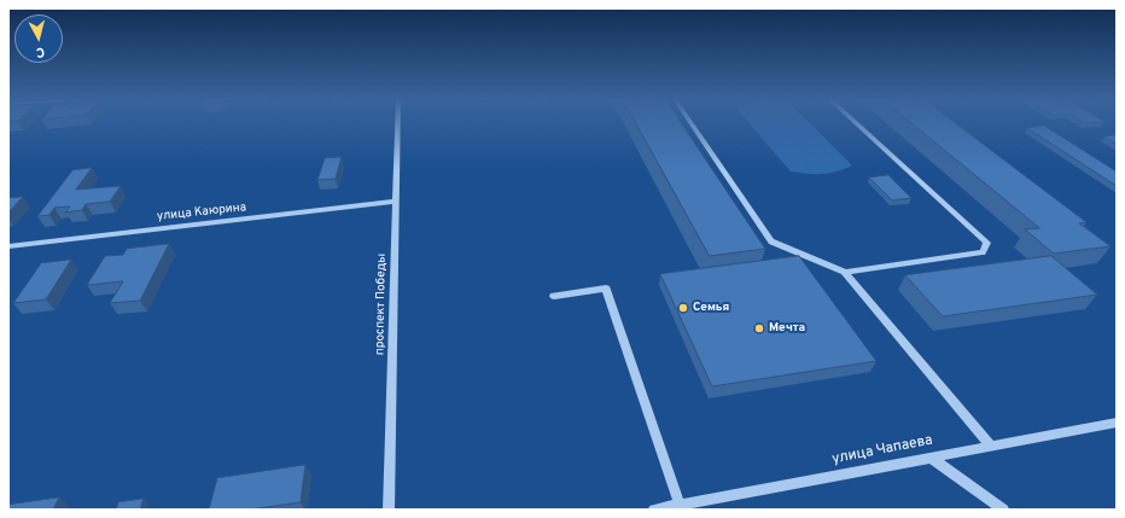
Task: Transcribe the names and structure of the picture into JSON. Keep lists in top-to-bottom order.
{
  "streets": {
    "street": ["улица Каюрина", "проспект Победы", "улица Чапаева"]
  },
  "crossings": [
    ["улица Каюрина", "проспект Победы"]
  ],
  "places": ["Семья", "Мечта"],
  "north": "bottom"
}
